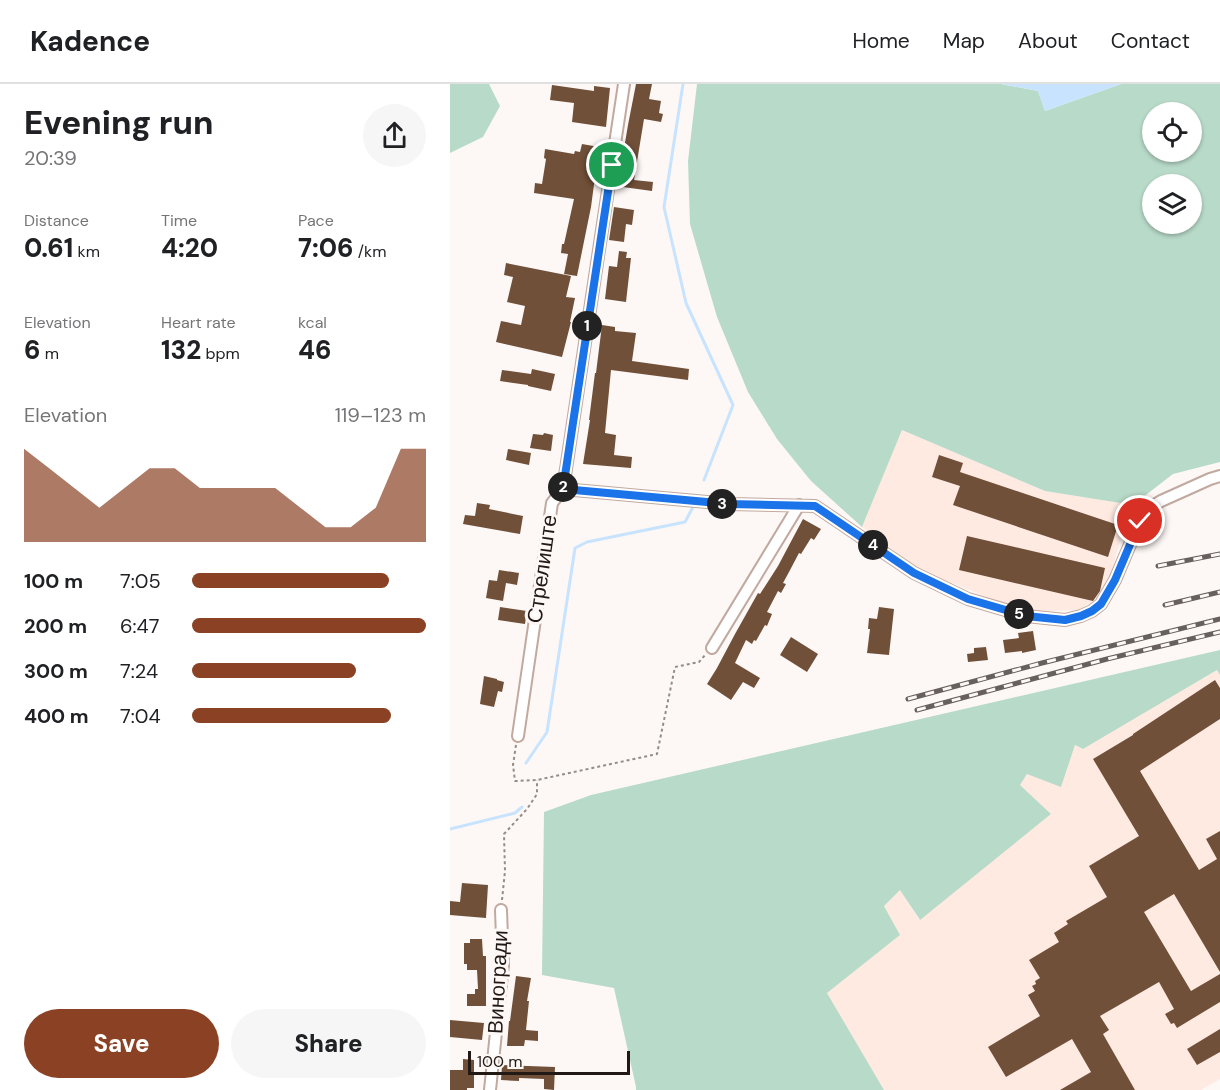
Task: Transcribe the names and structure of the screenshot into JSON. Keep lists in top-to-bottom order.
{
  "streets": {
    "street": ["Стрелиште", "Виногради"]
  },
  "scale_bar": "100 m",
  "page": {
    "header": "Kadence",
    "nav": [
      "Home",
      "Map",
      "About",
      "Contact"
    ],
    "heading": ["Evening run", "20:39"],
    "stats": [
      ["Distance", "0.61 km"],
      ["Time", "4:20"],
      ["Pace", "7:06 /km"],
      ["Elevation", "6 m"],
      ["Heart rate", "132 bpm"],
      ["kcal", "46"]
    ],
    "pins": [
      "1",
      "2",
      "3",
      "4",
      "5"
    ],
    "chart": ["Elevation", "119–123 m"],
    "list": [
      {
        "name": "100 m",
        "note": "7:05"
      },
      {
        "name": "200 m",
        "note": "6:47"
      },
      {
        "name": "300 m",
        "note": "7:24"
      },
      {
        "name": "400 m",
        "note": "7:04"
      }
    ],
    "buttons": ["Save", "Share"],
    "scale": "100 m"
  }
}
